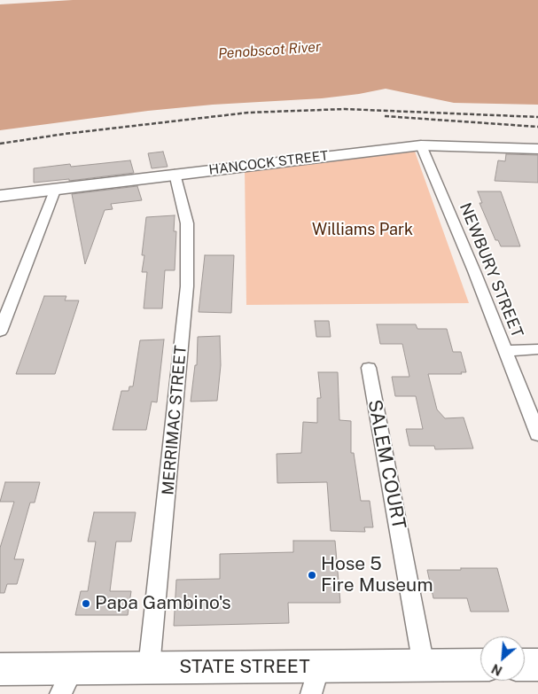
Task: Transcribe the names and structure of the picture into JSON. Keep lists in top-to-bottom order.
{
  "streets": {
    "main road": ["HANCOCK STREET", "STATE STREET"],
    "street": ["NEWBURY STREET", "MERRIMAC STREET", "SALEM COURT"]
  },
  "crossings": [
    ["HANCOCK STREET", "NEWBURY STREET"],
    ["HANCOCK STREET", "MERRIMAC STREET"],
    ["MERRIMAC STREET", "STATE STREET"],
    ["SALEM COURT", "STATE STREET"]
  ],
  "water": ["Penobscot River"],
  "parks": ["Williams Park"],
  "places": ["Hose 5 Fire Museum", "Papa Gambino's"],
  "north": "bottom left"
}
